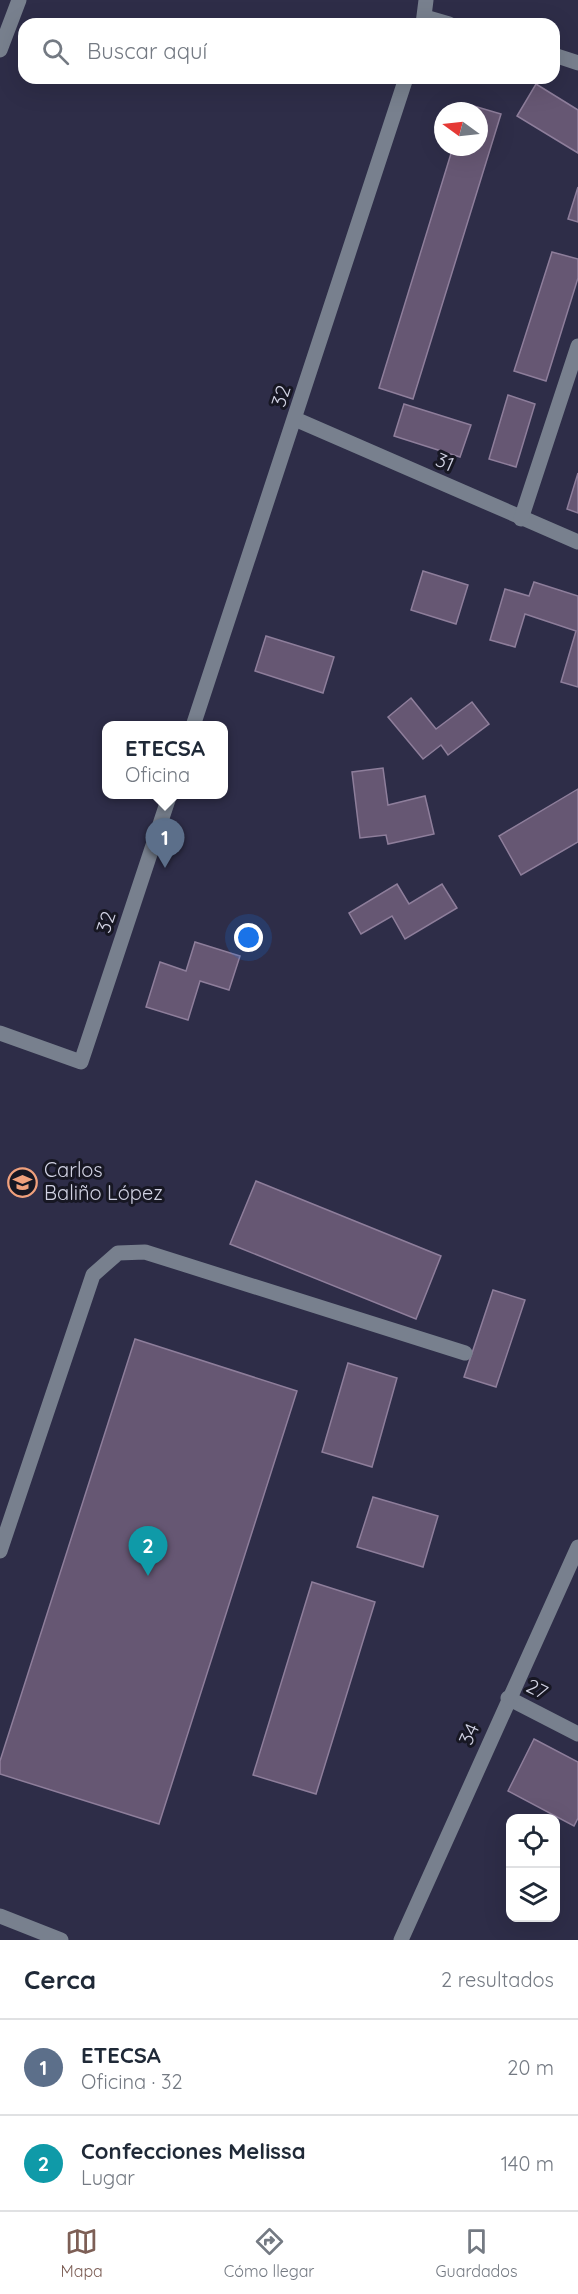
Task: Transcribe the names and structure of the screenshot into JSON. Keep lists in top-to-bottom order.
{
  "streets": {
    "street": [
      "32",
      "31",
      "27",
      "34"
    ]
  },
  "crossings": [
    ["32", "31"],
    ["27", "34"]
  ],
  "places": {
    "school or university": ["Carlos Baliño López"]
  },
  "north": "left",
  "page": {
    "search": "Buscar aquí",
    "popup": ["ETECSA", "Oficina"],
    "pins": ["1", "2"],
    "heading": ["Cerca", "2 resultados"],
    "list": [
      {
        "mark": "1",
        "name": "ETECSA",
        "note": "Oficina · 32",
        "value": "20 m"
      },
      {
        "mark": "2",
        "name": "Confecciones Melissa",
        "note": "Lugar",
        "value": "140 m"
      }
    ],
    "nav": ["Mapa", "Cómo llegar", "Guardados"]
  }
}
